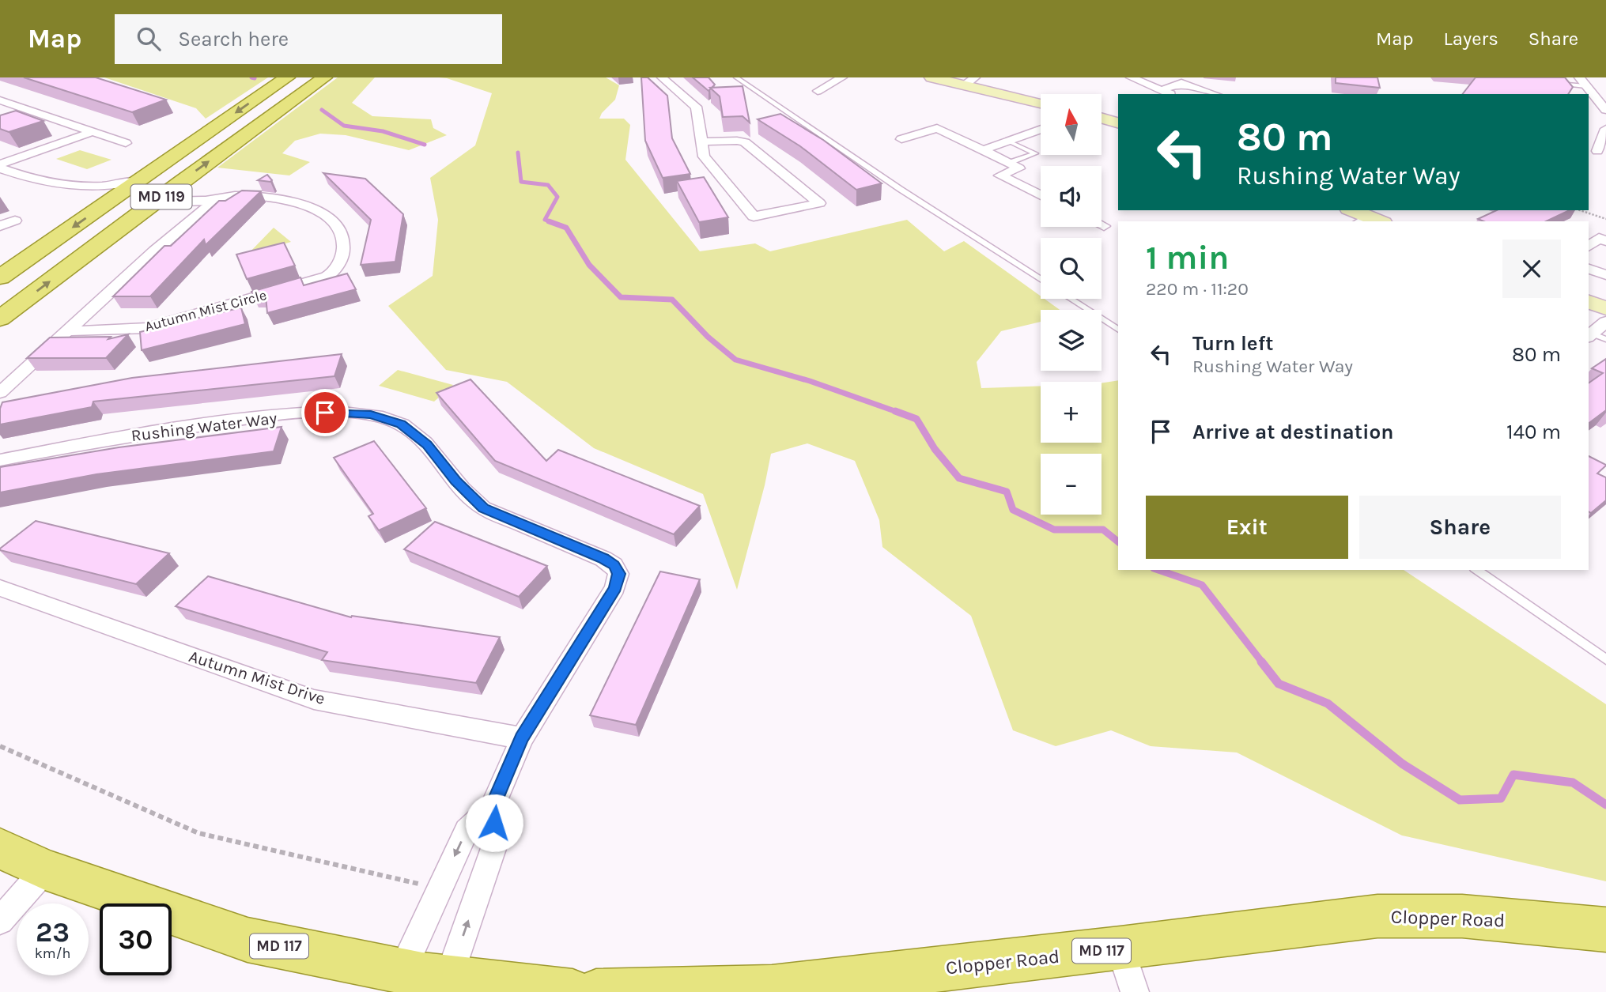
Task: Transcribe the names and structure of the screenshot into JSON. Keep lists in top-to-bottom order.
{
  "streets": {
    "main road": ["MD 119", "Clopper Road", "MD 117"],
    "street": ["Autumn Mist Circle", "Rushing Water Way", "Autumn Mist Drive"]
  },
  "crossings": [
    ["MD 119", "Autumn Mist Circle"],
    ["Rushing Water Way", "Autumn Mist Drive"],
    ["Rushing Water Way", "MD 117"]
  ],
  "north": "top",
  "page": {
    "header": "Map",
    "search": "Search here",
    "nav": ["Map", "Layers", "Share"],
    "map_buttons": ["+", "−"],
    "turn": ["80 m", "Rushing Water Way"],
    "heading": ["1 min", "220 m · 11:20"],
    "list": [
      {
        "name": "Turn left",
        "note": "Rushing Water Way",
        "value": "80 m"
      },
      {
        "name": "Arrive at destination",
        "value": "140 m"
      }
    ],
    "buttons": ["Exit", "Share"],
    "speed": "23 km/h",
    "limit": "30"
  }
}
